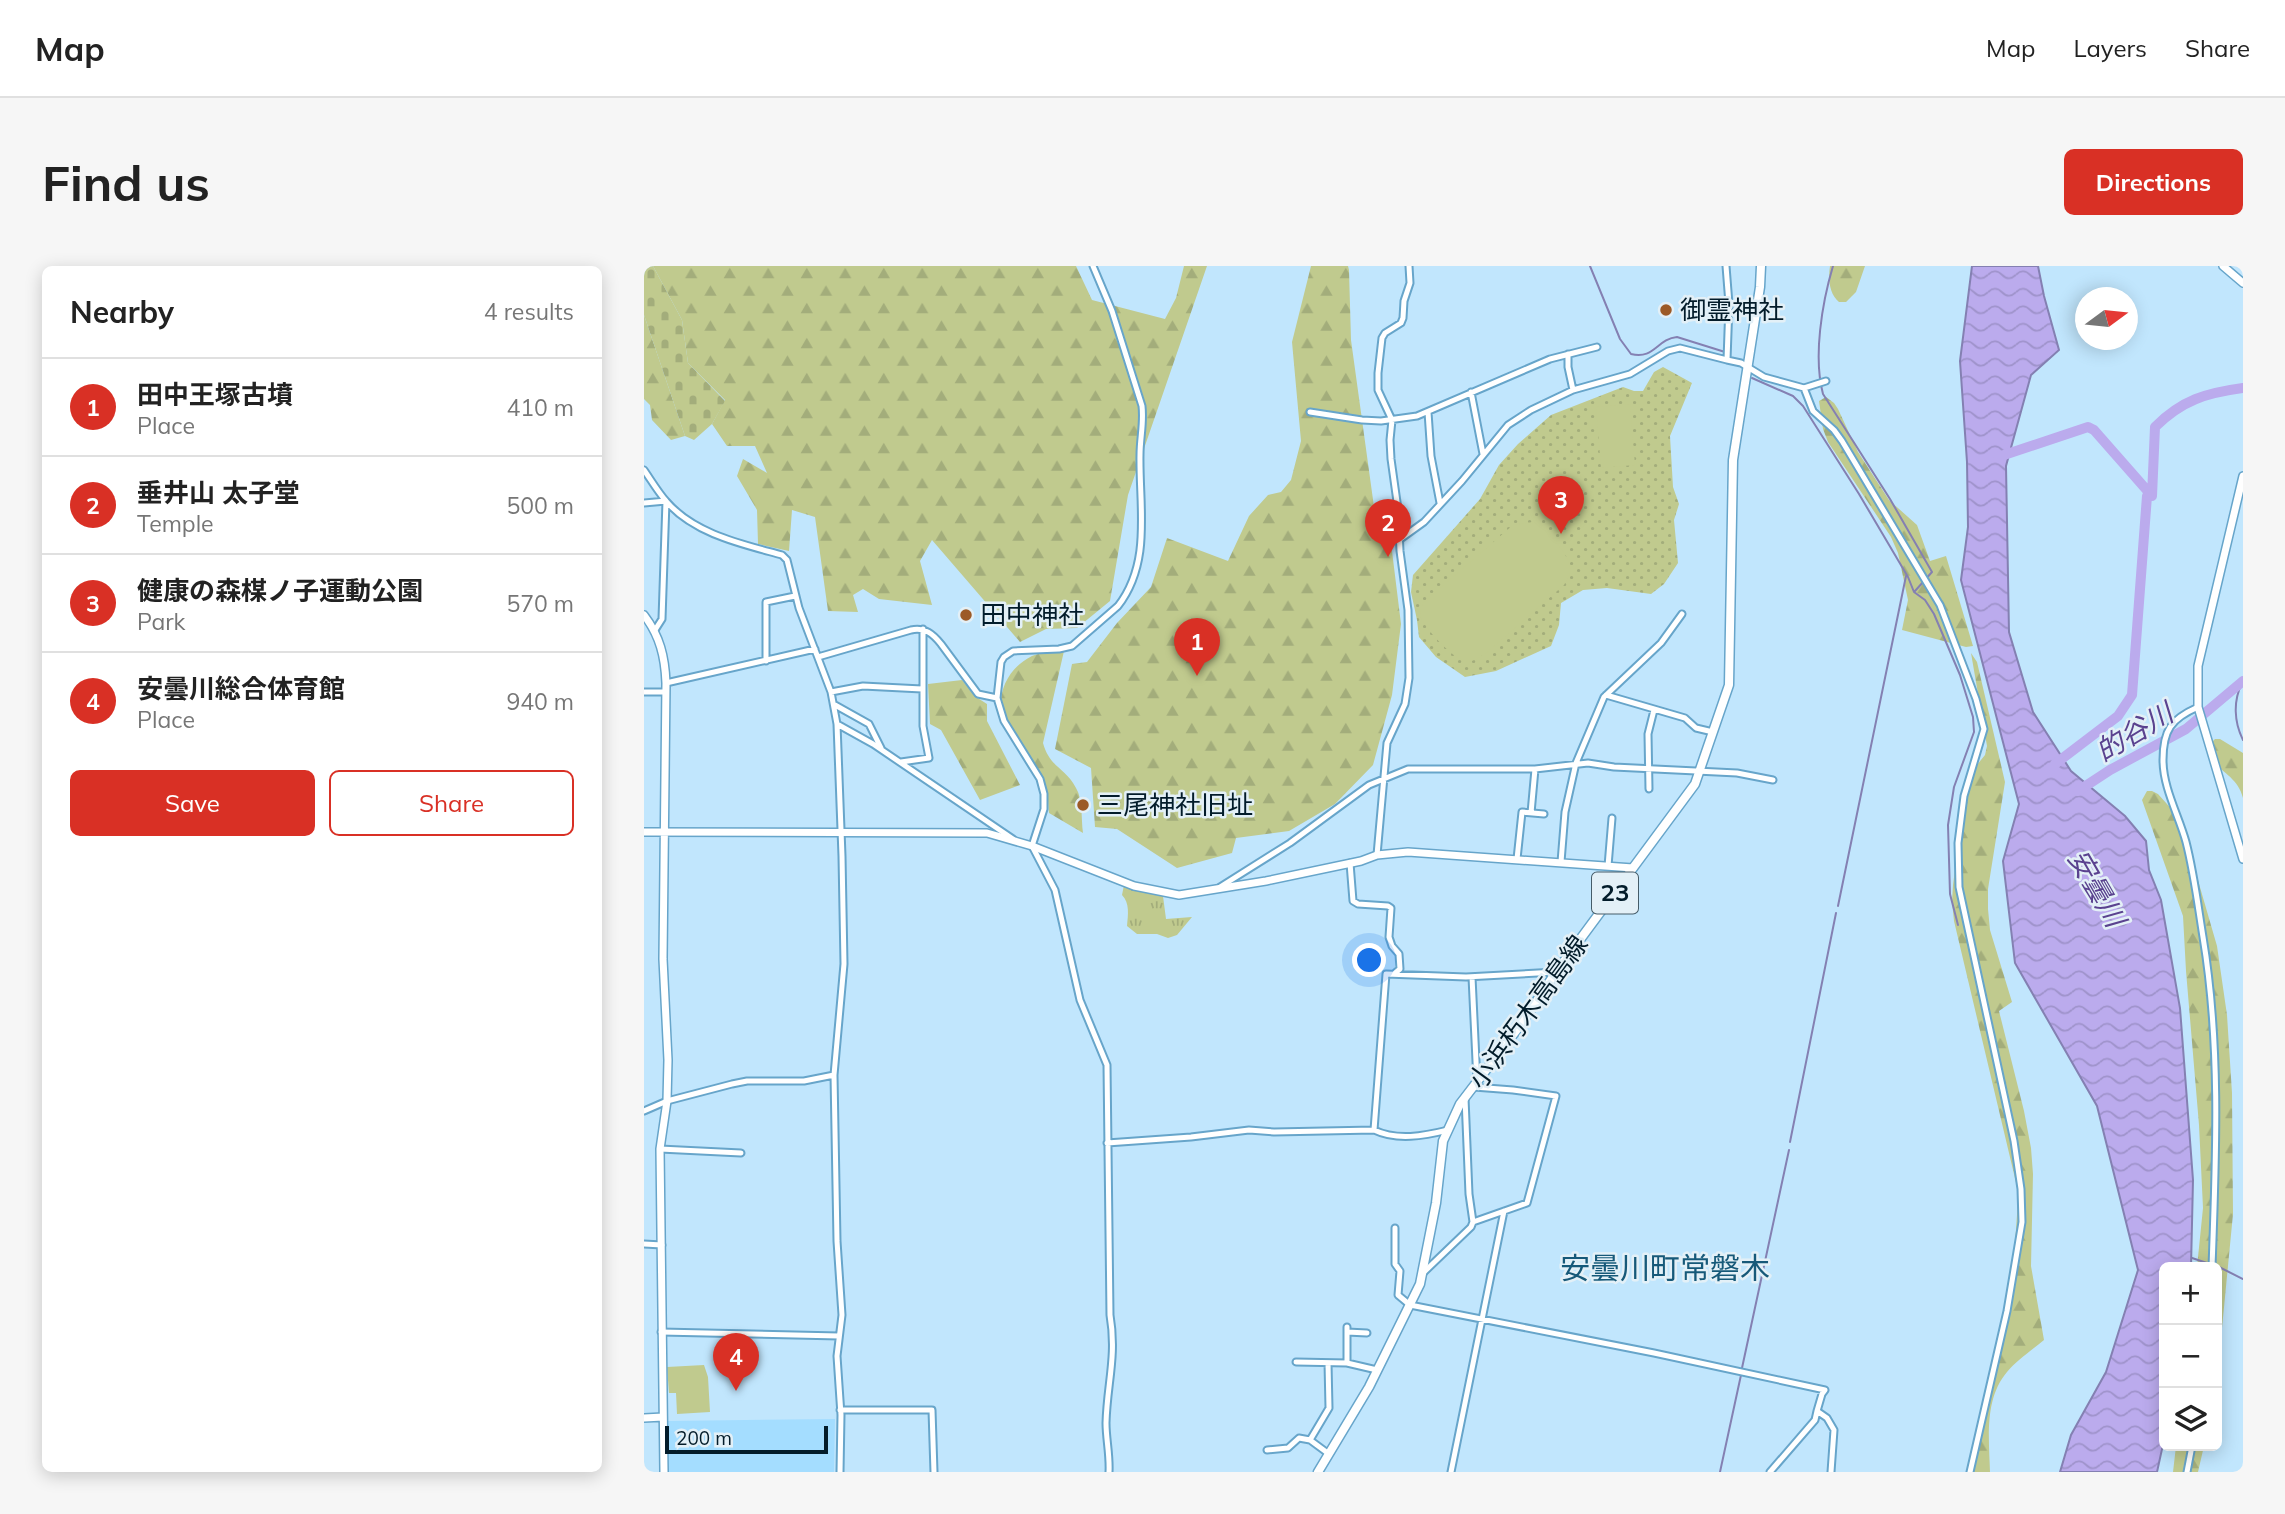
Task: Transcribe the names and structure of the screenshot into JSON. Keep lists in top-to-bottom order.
{
  "streets": {
    "main road": ["23", "小浜朽木高島線"]
  },
  "districts": ["安曇川町常磐木"],
  "water": ["的谷川", "安曇川"],
  "places": ["御霊神社", "田中神社", "三尾神社旧址"],
  "scale_bar": "200 m",
  "north": "right",
  "page": {
    "header": "Map",
    "nav": ["Map", "Layers", "Share"],
    "buttons": [
      "Directions",
      ["Save", "Share"]
    ],
    "title": "Find us",
    "heading": ["Nearby", "4 results"],
    "list": [
      {
        "mark": "1",
        "name": "田中王塚古墳",
        "note": "Place",
        "value": "410 m"
      },
      {
        "mark": "2",
        "name": "垂井山 太子堂",
        "note": "Temple",
        "value": "500 m"
      },
      {
        "mark": "3",
        "name": "健康の森楳ノ子運動公園",
        "note": "Park",
        "value": "570 m"
      },
      {
        "mark": "4",
        "name": "安曇川総合体育館",
        "note": "Place",
        "value": "940 m"
      }
    ],
    "pins": [
      "3",
      "2",
      "1",
      "4"
    ],
    "map_buttons": ["+", "−"],
    "scale": "200 m"
  }
}
